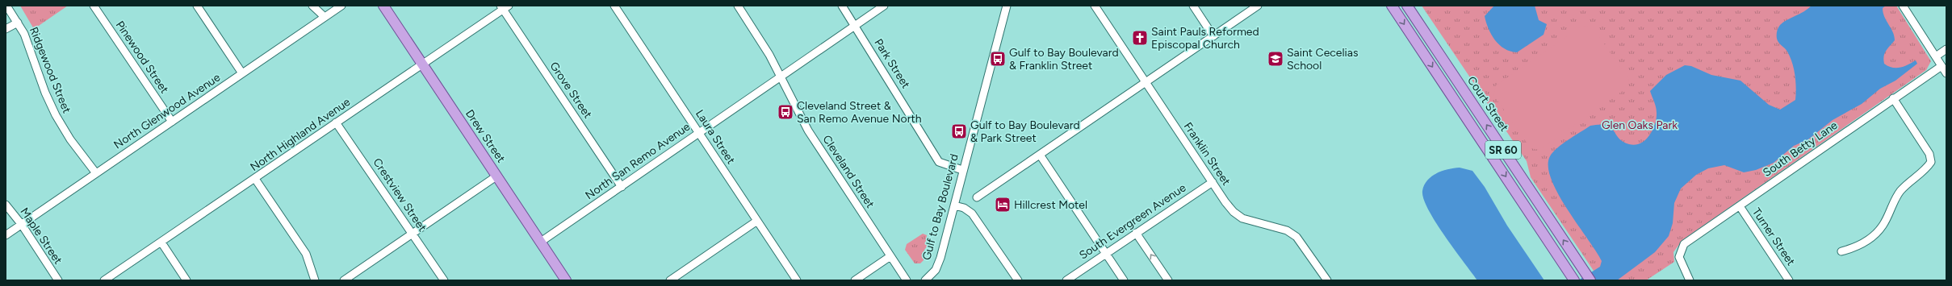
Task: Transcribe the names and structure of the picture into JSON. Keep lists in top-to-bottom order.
{
  "streets": {
    "main road": ["Court Street", "Drew Street", "SR 60"],
    "street": [
      "Pinewood Street",
      "Park Street",
      "Ridgewood Street",
      "Grove Street",
      "North Glenwood Avenue",
      "North Highland Avenue",
      "Laura Street",
      "South Betty Lane",
      "Franklin Street",
      "North San Remo Avenue",
      "Cleveland Street",
      "Crestview Street",
      "Gulf to Bay Boulevard",
      "South Evergreen Avenue",
      "Maple Street",
      "Turner Street"
    ]
  },
  "crossings": [
    ["Pinewood Street", "North Glenwood Avenue"],
    ["Park Street", "North San Remo Avenue"],
    ["Park Street", "Gulf to Bay Boulevard"],
    ["Ridgewood Street", "North Glenwood Avenue"],
    ["Grove Street", "North Highland Avenue"],
    ["Grove Street", "North San Remo Avenue"],
    ["North Glenwood Avenue", "Maple Street"],
    ["North Highland Avenue", "Drew Street"],
    ["North Highland Avenue", "Crestview Street"],
    ["Drew Street", "North San Remo Avenue"],
    ["Laura Street", "North San Remo Avenue"],
    ["South Betty Lane", "Turner Street"],
    ["Franklin Street", "South Evergreen Avenue"],
    ["North San Remo Avenue", "Cleveland Street"]
  ],
  "parks": ["Glen Oaks Park"],
  "places": {
    "church": ["Saint Pauls Reformed Episcopal Church"],
    "bus stop": ["Gulf to Bay Boulevard & Franklin Street", "Cleveland Street & San Remo Avenue North", "Gulf to Bay Boulevard & Park Street"],
    "school or university": ["Saint Cecelias School"],
    "hotel": ["Hillcrest Motel"]
  }
}
